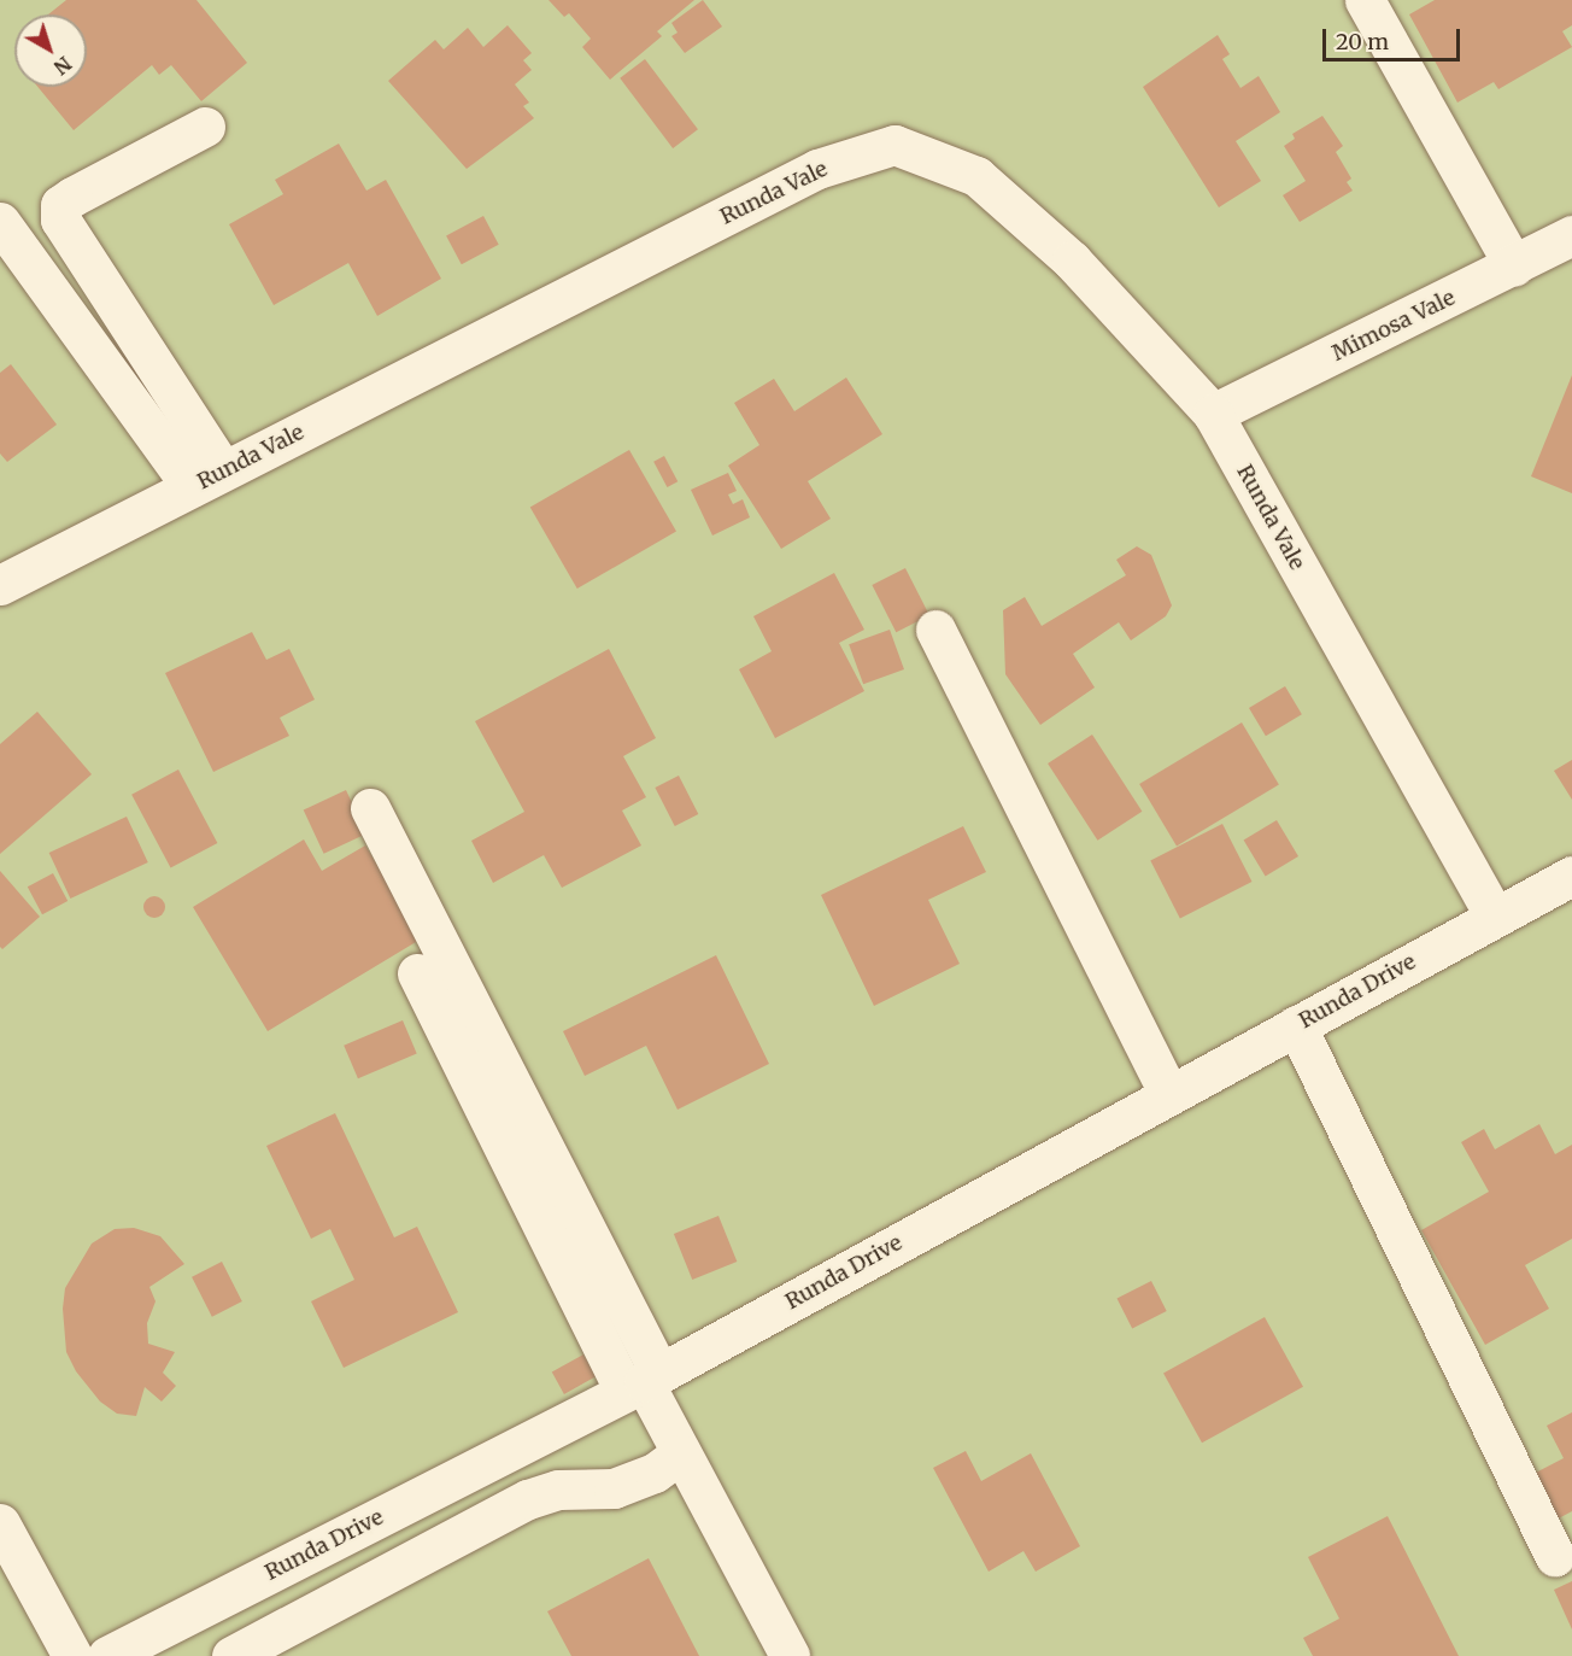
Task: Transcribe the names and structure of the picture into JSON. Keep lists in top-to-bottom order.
{
  "streets": {
    "street": ["Runda Vale", "Mimosa Vale", "Runda Drive"]
  },
  "crossings": [
    ["Runda Vale", "Mimosa Vale"],
    ["Runda Vale", "Runda Drive"]
  ],
  "scale_bar": "20 m",
  "north": "bottom right"
}
